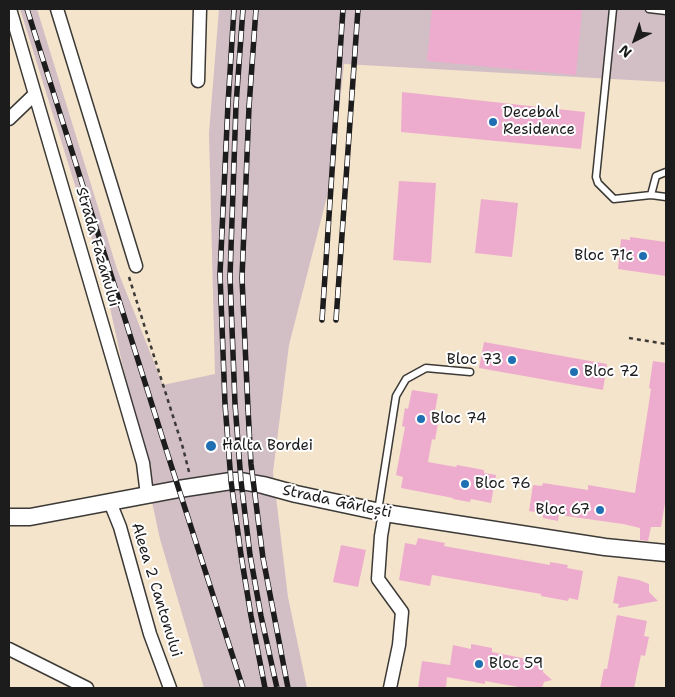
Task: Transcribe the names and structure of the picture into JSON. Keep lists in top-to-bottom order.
{
  "streets": {
    "street": ["Strada Fazanului", "Strada Gârlești", "Aleea 2 Cantonului"]
  },
  "crossings": [
    ["Strada Fazanului", "Strada Gârlești"],
    ["Strada Gârlești", "Aleea 2 Cantonului"]
  ],
  "places": [
    "Decebal Residence",
    "Bloc 71c",
    "Bloc 73",
    "Bloc 72",
    "Bloc 74",
    "Halta Bordei",
    "Bloc 76",
    "Bloc 67",
    "Bloc 59"
  ],
  "north": "bottom left"
}
